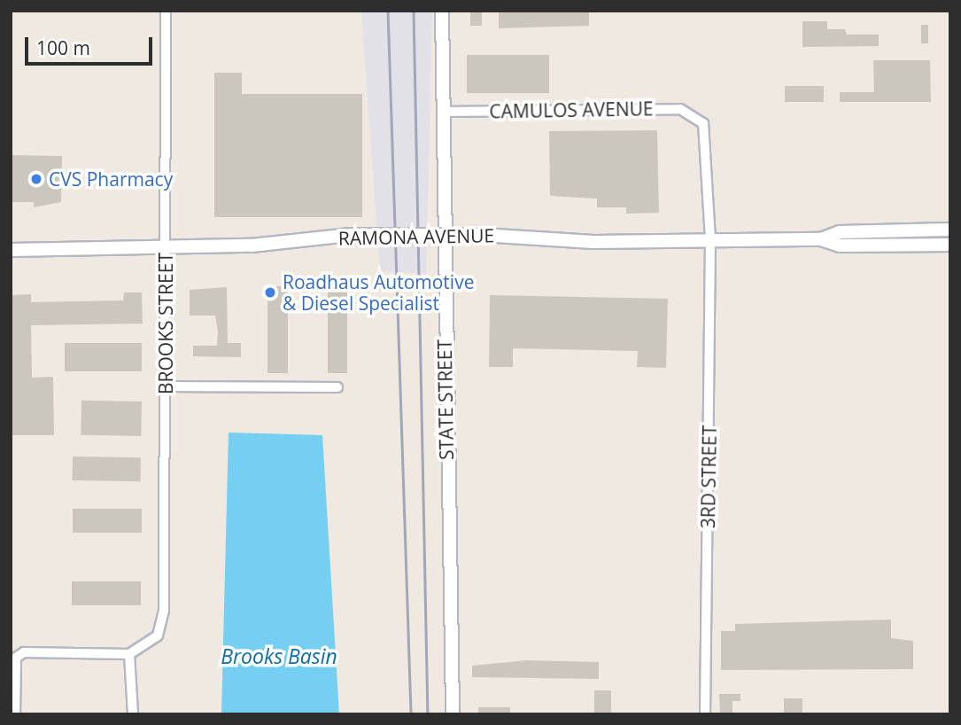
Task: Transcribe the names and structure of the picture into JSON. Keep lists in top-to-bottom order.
{
  "streets": {
    "main road": ["RAMONA AVENUE", "STATE STREET"],
    "street": ["CAMULOS AVENUE", "BROOKS STREET", "3RD STREET"]
  },
  "crossings": [
    ["CAMULOS AVENUE", "STATE STREET"],
    ["CAMULOS AVENUE", "3RD STREET"],
    ["RAMONA AVENUE", "BROOKS STREET"],
    ["RAMONA AVENUE", "3RD STREET"]
  ],
  "water": ["Brooks Basin"],
  "places": ["CVS Pharmacy", "Roadhaus Automotive & Diesel Specialist"],
  "scale_bar": "100 m"
}
